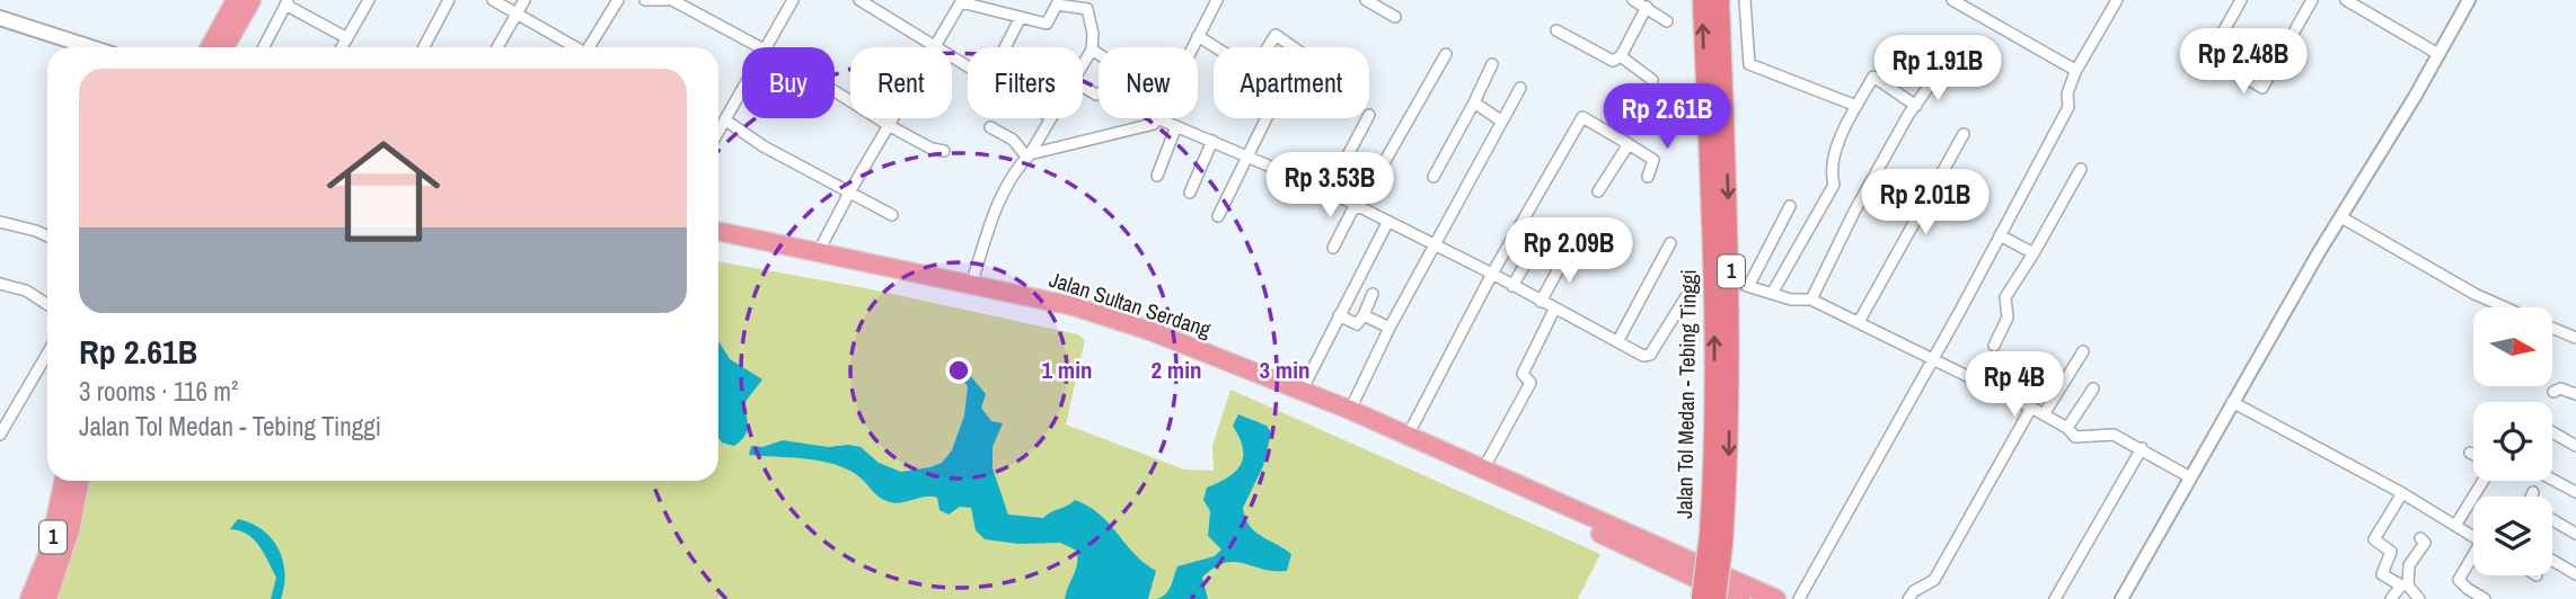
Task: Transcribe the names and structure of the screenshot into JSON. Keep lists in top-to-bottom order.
{
  "streets": {
    "highway": ["1", "Jalan Sultan Serdang", "Jalan Tol Medan - Tebing Tinggi"]
  },
  "north": "right",
  "page": {
    "price": [
      "Rp 2.48B",
      "Rp 1.91B",
      "Rp 2.61B",
      "Rp 3.53B",
      "Rp 2.01B",
      "Rp 2.09B",
      "Rp 4B"
    ],
    "chip": [
      "Buy",
      "Rent",
      "Filters",
      "New",
      "Apartment"
    ],
    "list": [
      {
        "name": "Rp 2.61B",
        "note": "3 rooms · 116 m² · Jalan Tol Medan - Tebing Tinggi"
      }
    ]
  },
  "rings": ["1 min", "2 min", "3 min"]
}
